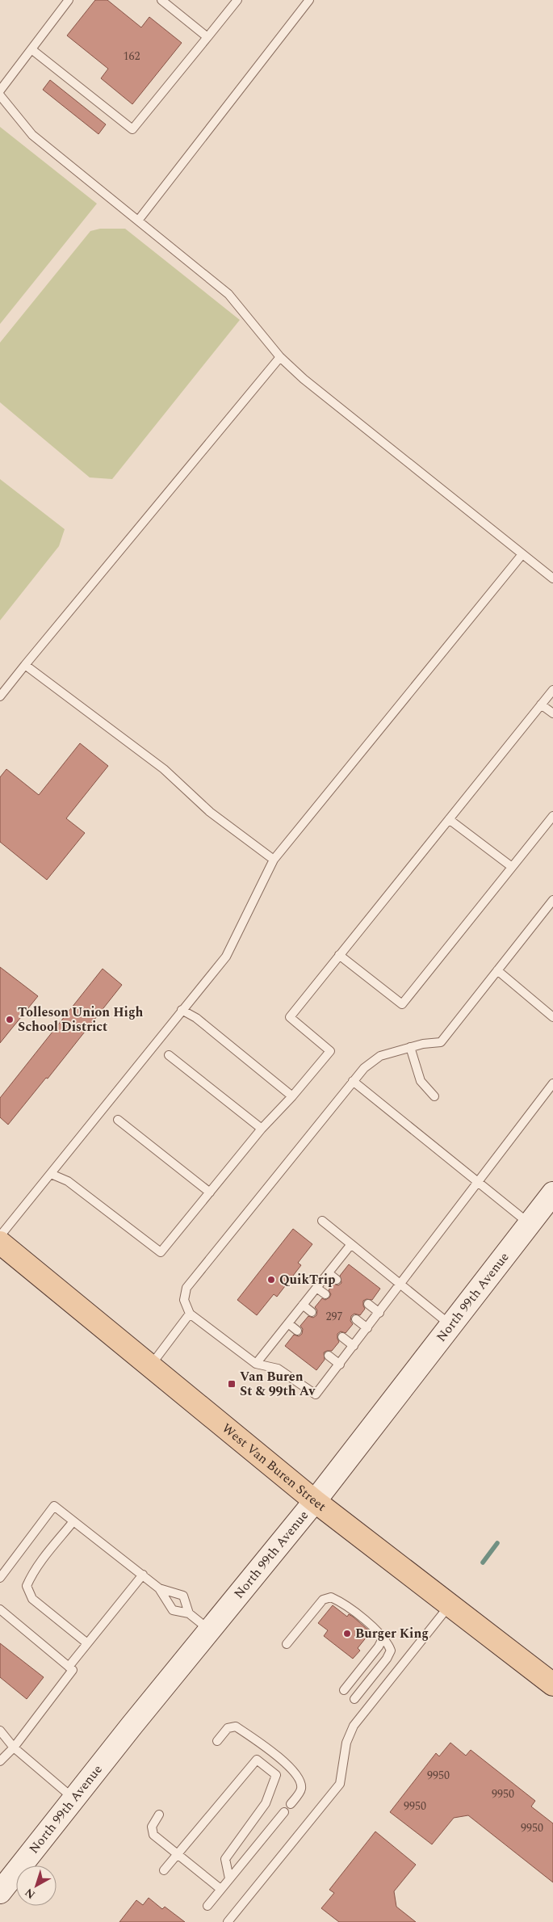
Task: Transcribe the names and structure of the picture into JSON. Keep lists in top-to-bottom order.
{
  "streets": {
    "main road": ["North 99th Avenue", "West Van Buren Street"]
  },
  "crossings": [
    ["North 99th Avenue", "West Van Buren Street"]
  ],
  "places": {
    "other": ["Tolleson Union High School District", "QuikTrip", "Burger King"],
    "transit": ["Van Buren St & 99th Av"]
  },
  "house_numbers": [
    "162",
    "297",
    "9950",
    "9950",
    "9950",
    "9950"
  ],
  "north": "bottom left"
}
